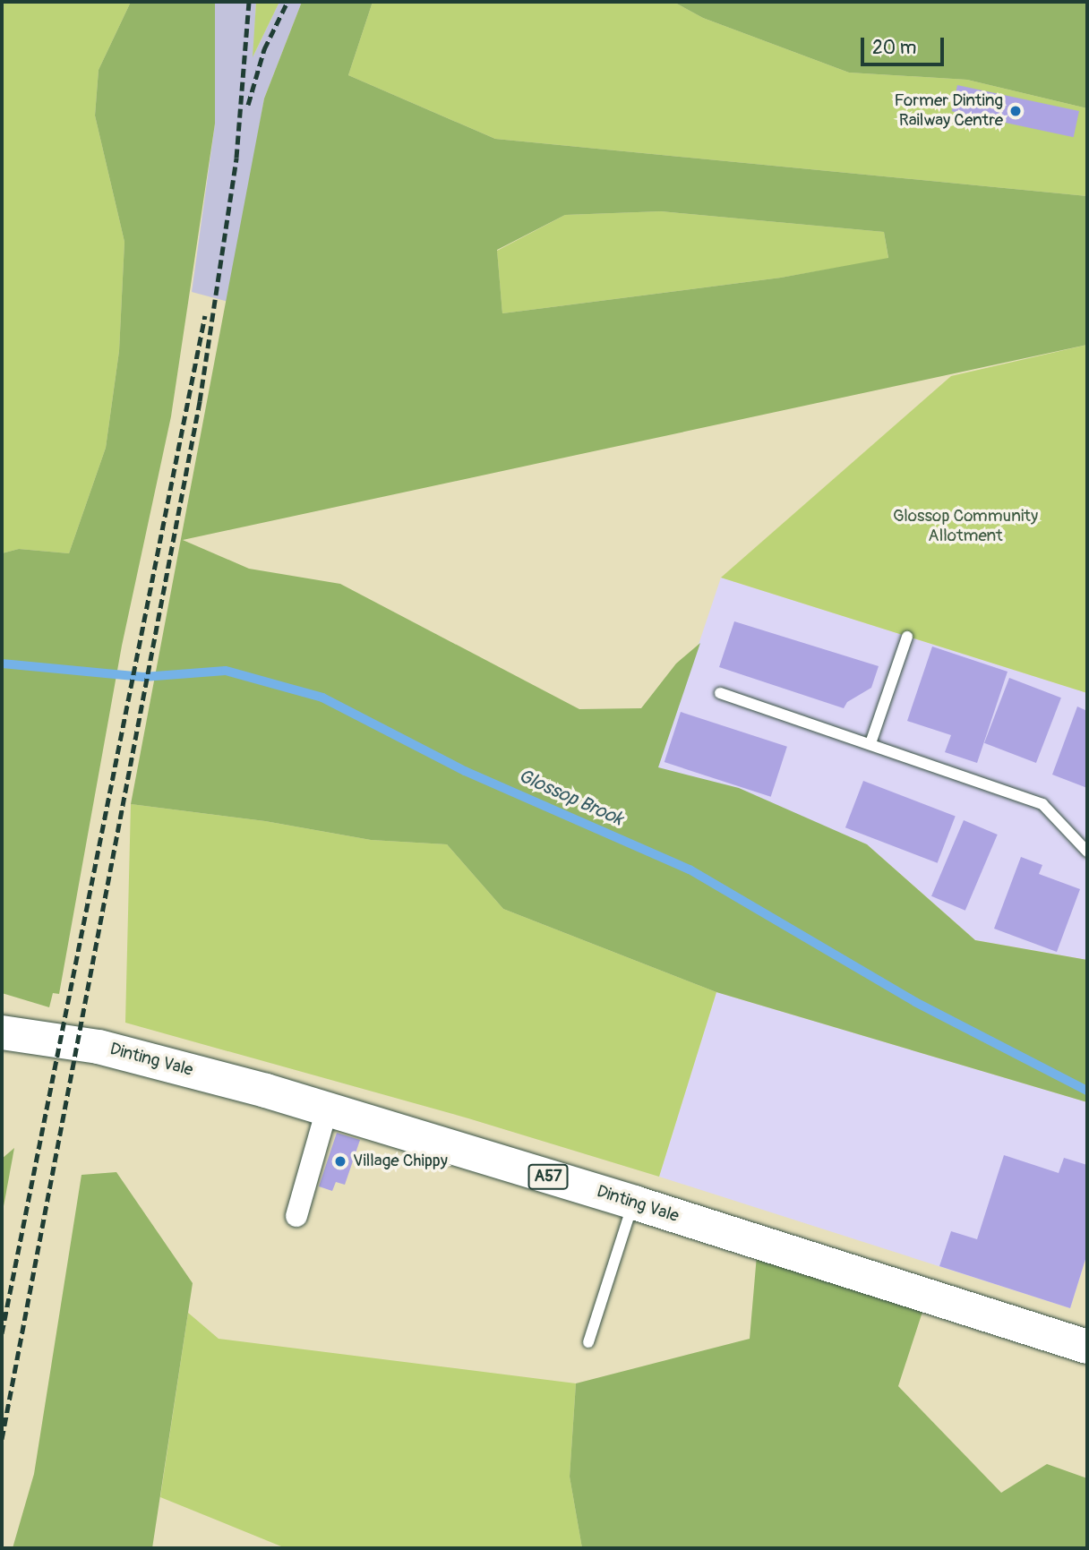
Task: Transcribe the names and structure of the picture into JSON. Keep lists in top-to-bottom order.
{
  "streets": {
    "main road": ["Dinting Vale", "A57"]
  },
  "water": ["Glossop Brook"],
  "parks": ["Glossop Community Allotment"],
  "places": ["Former Dinting Railway Centre", "Village Chippy"],
  "scale_bar": "20 m"
}
